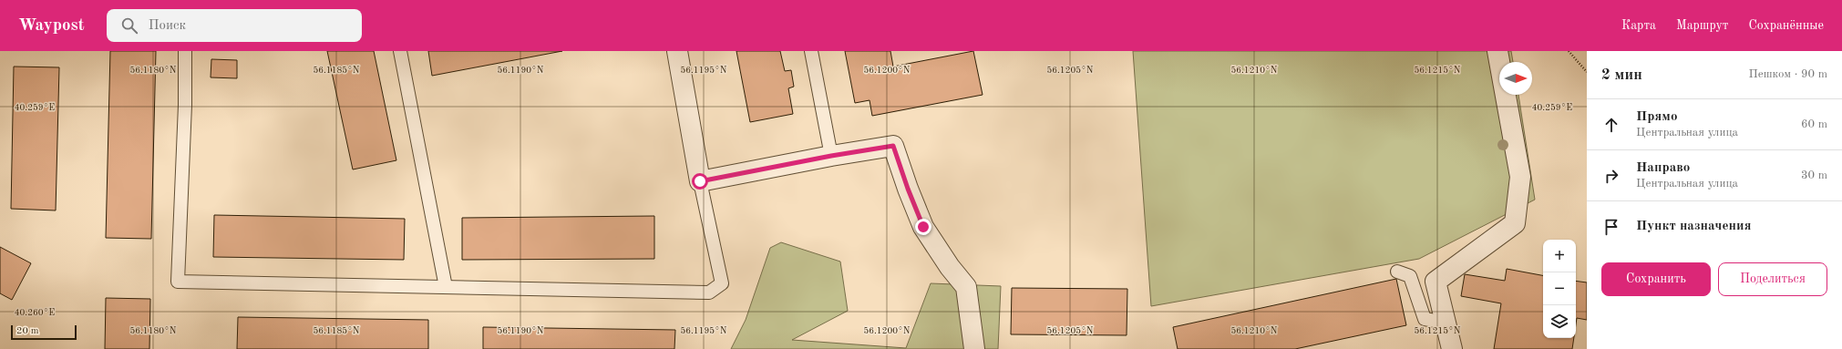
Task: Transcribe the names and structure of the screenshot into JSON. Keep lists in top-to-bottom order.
{
  "scale_bar": "20 m",
  "north": "right",
  "page": {
    "header": "Waypost",
    "search": "Поиск",
    "nav": ["Карта", "Маршрут", "Сохранённые"],
    "heading": ["2 мин", "Пешком · 90 m"],
    "list": [
      ["Прямо", "Центральная улица", "60 m"],
      ["Направо", "Центральная улица", "30 m"],
      "Пункт назначения"
    ],
    "map_buttons": ["+", "−"],
    "buttons": ["Сохранить", "Поделиться"],
    "scale": "20 m"
  },
  "coordinates": [
    "56.1180°N",
    "56.1185°N",
    "56.1190°N",
    "56.1195°N",
    "56.1200°N",
    "56.1205°N",
    "56.1210°N",
    "56.1215°N",
    "40.259°E",
    "40.260°E"
  ]
}
